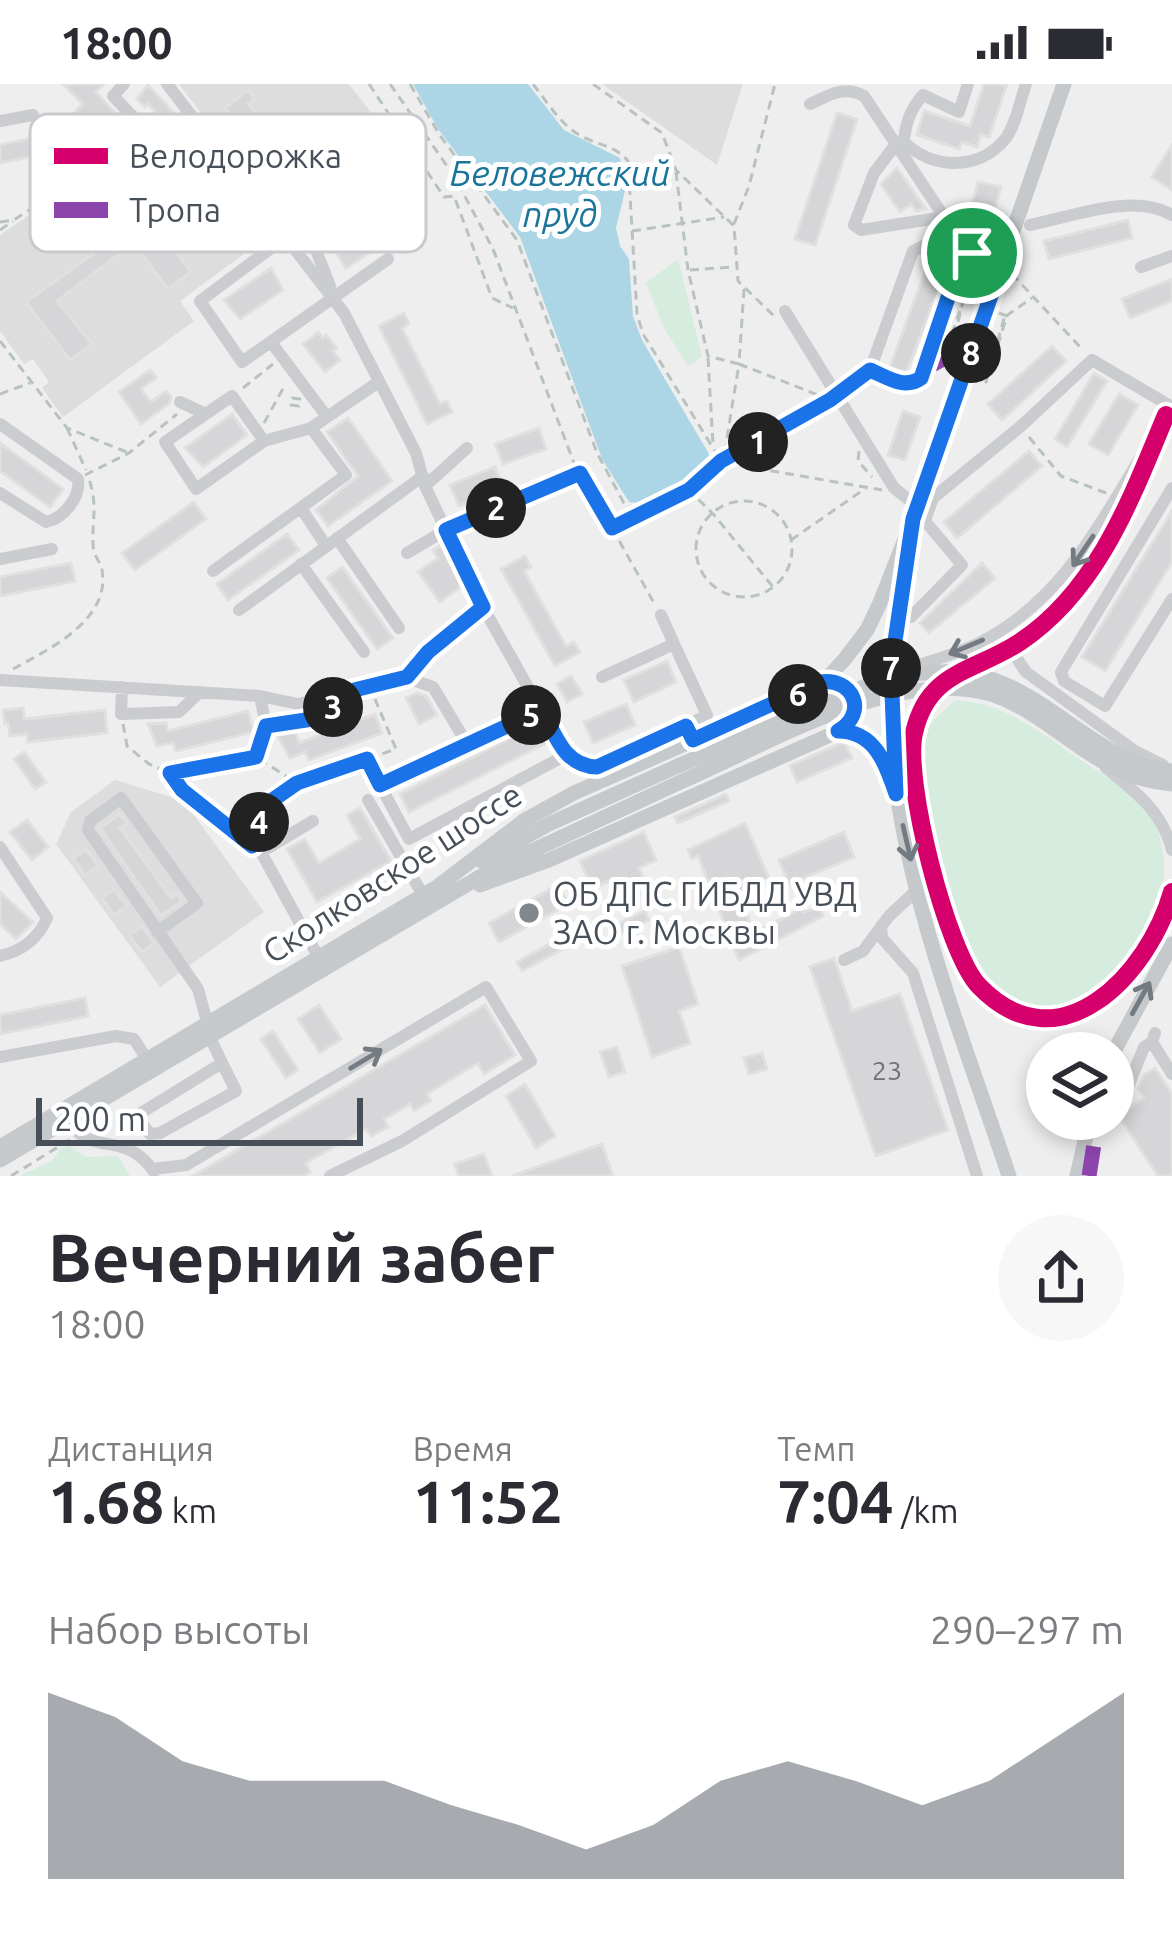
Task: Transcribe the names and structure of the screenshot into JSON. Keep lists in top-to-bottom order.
{
  "streets": {
    "main road": ["Сколковское шоссе"]
  },
  "water": ["Беловежский пруд"],
  "places": ["ОБ ДПС ГИБДД УВД ЗАО г. Москвы"],
  "house_numbers": ["23"],
  "legend": ["Велодорожка", "Тропа"],
  "scale_bar": "200 m",
  "page": {
    "status": "18:00",
    "pins": [
      "8",
      "1",
      "2",
      "7",
      "6",
      "3",
      "5",
      "4"
    ],
    "scale": "200 m",
    "heading": ["Вечерний забег", "18:00"],
    "stats": [
      ["Дистанция", "1.68 km"],
      ["Время", "11:52"],
      ["Темп", "7:04 /km"]
    ],
    "chart": ["Набор высоты", "290–297 m"]
  }
}
